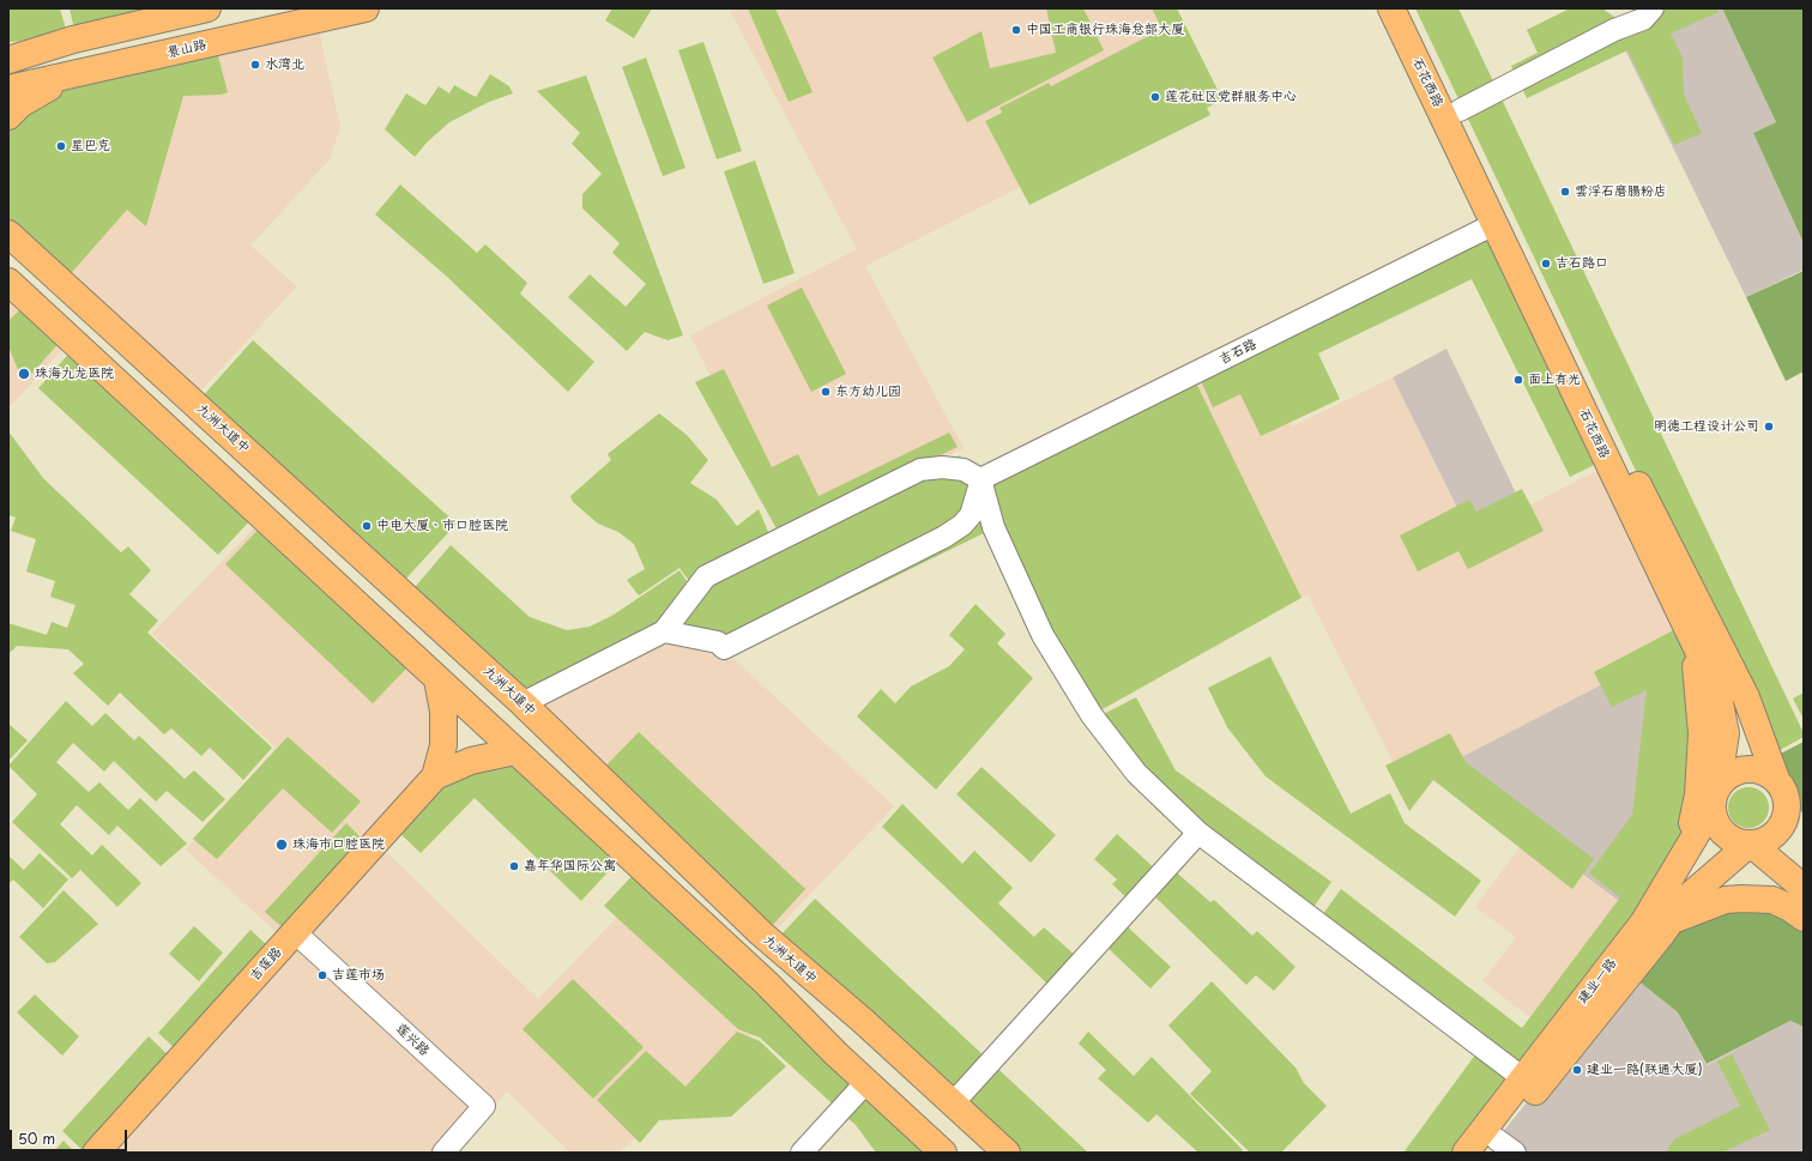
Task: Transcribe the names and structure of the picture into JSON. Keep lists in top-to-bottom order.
{
  "streets": {
    "main road": [
      "景山路",
      "石花西路",
      "九洲大道中",
      "吉莲路",
      "建业一路"
    ],
    "street": ["吉石路", "莲兴路"]
  },
  "crossings": [
    ["石花西路", "吉石路"],
    ["石花西路", "建业一路"],
    ["吉莲路", "莲兴路"]
  ],
  "places": [
    "中国工商银行珠海总部大厦",
    "水湾北",
    "莲花社区党群服务中心",
    "星巴克",
    "雲浮石磨腸粉店",
    "吉石路口",
    "珠海九龙医院",
    "面上有光",
    "东方幼儿园",
    "明德工程设计公司",
    "中电大厦、市口腔医院",
    "珠海市口腔医院",
    "嘉年华国际公寓",
    "吉莲市场",
    "建业一路(联通大厦)"
  ],
  "scale_bar": "50 m"
}
